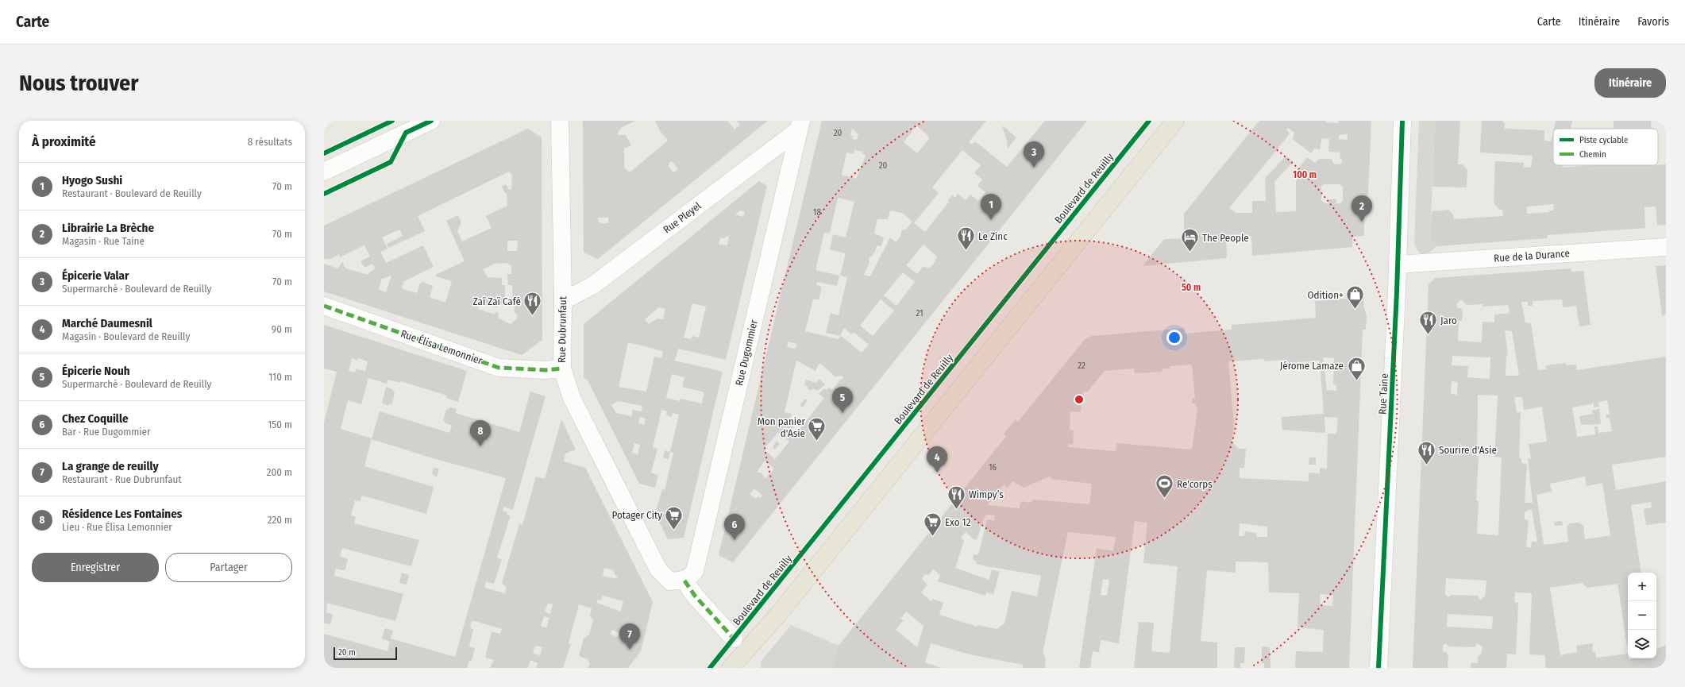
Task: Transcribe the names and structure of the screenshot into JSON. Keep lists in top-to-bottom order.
{
  "streets": {
    "street": [
      "Rue Pleyel",
      "Rue de la Durance",
      "Rue Dubrunfaut",
      "Rue Élisa Lemonnier",
      "Rue Dugommier",
      "Rue Taine"
    ],
    "cycle path": ["Boulevard de Reuilly"]
  },
  "crossings": [
    ["Rue Pleyel", "Rue Dubrunfaut"],
    ["Rue Pleyel", "Rue Dugommier"],
    ["Rue de la Durance", "Rue Taine"],
    ["Rue Dubrunfaut", "Rue Élisa Lemonnier"],
    ["Rue Dubrunfaut", "Rue Dugommier"]
  ],
  "places": {
    "restaurant": [
      "Le Zinc",
      "Zaï Zaï Café",
      "Jaro",
      "Sourire d'Asie",
      "Wimpy’s"
    ],
    "hotel": ["The People"],
    "shop": ["Odition+", "Jérome Lamaze"],
    "supermarket": ["Mon panier d'Asie", "Potager City", "Exo 12"],
    "sports": ["Re'corps"]
  },
  "house_numbers": [
    "20",
    "20",
    "18",
    "21",
    "22",
    "16"
  ],
  "legend": ["Piste cyclable", "Chemin"],
  "scale_bar": "20 m",
  "page": {
    "header": "Carte",
    "nav": ["Carte", "Itinéraire", "Favoris"],
    "buttons": [
      "Itinéraire",
      ["Enregistrer", "Partager"]
    ],
    "title": "Nous trouver",
    "heading": ["À proximité", "8 résultats"],
    "pins": [
      "3",
      "1",
      "2",
      "5",
      "8",
      "4",
      "6",
      "7"
    ],
    "list": [
      {
        "mark": "1",
        "name": "Hyogo Sushi",
        "note": "Restaurant · Boulevard de Reuilly",
        "value": "70 m"
      },
      {
        "mark": "2",
        "name": "Librairie La Brèche",
        "note": "Magasin · Rue Taine",
        "value": "70 m"
      },
      {
        "mark": "3",
        "name": "Épicerie Valar",
        "note": "Supermarché · Boulevard de Reuilly",
        "value": "70 m"
      },
      {
        "mark": "4",
        "name": "Marché Daumesnil",
        "note": "Magasin · Boulevard de Reuilly",
        "value": "90 m"
      },
      {
        "mark": "5",
        "name": "Épicerie Nouh",
        "note": "Supermarché · Boulevard de Reuilly",
        "value": "110 m"
      },
      {
        "mark": "6",
        "name": "Chez Coquille",
        "note": "Bar · Rue Dugommier",
        "value": "150 m"
      },
      {
        "mark": "7",
        "name": "La grange de reuilly",
        "note": "Restaurant · Rue Dubrunfaut",
        "value": "200 m"
      },
      {
        "mark": "8",
        "name": "Résidence Les Fontaines",
        "note": "Lieu · Rue Élisa Lemonnier",
        "value": "220 m"
      }
    ],
    "map_buttons": ["+", "−"],
    "scale": "20 m"
  },
  "rings": ["100 m", "50 m"]
}
